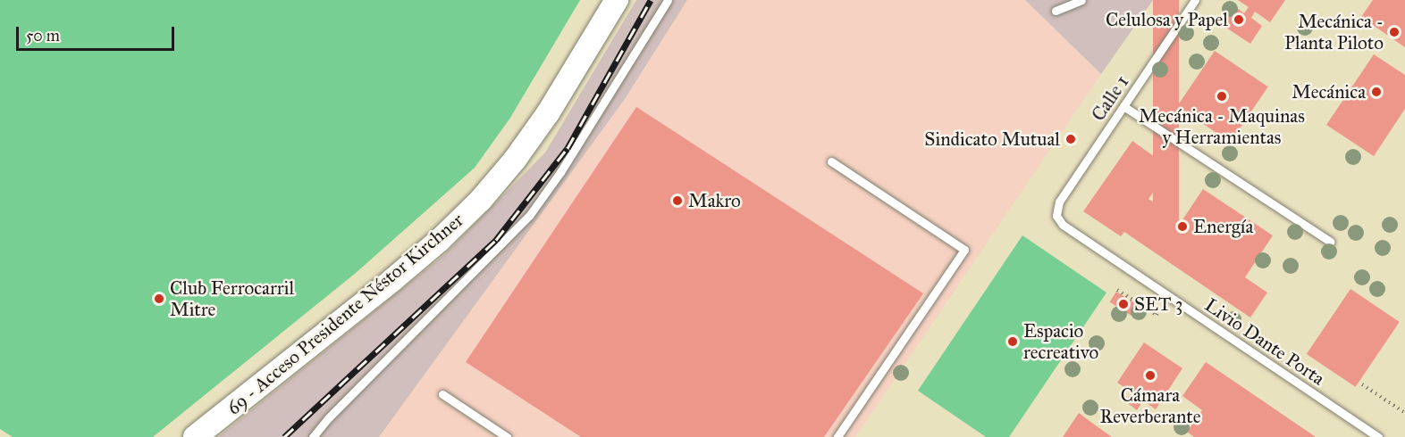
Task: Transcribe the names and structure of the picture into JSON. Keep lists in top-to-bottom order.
{
  "streets": {
    "street": ["69 - Acceso Presidente Néstor Kirchner"],
    "lane": ["Calle 1", "Livio Dante Porta"]
  },
  "crossings": [
    ["Calle 1", "Livio Dante Porta"]
  ],
  "places": [
    "Celulosa y Papel",
    "Mecánica - Planta Piloto",
    "Mecánica",
    "Mecánica - Maquinas y Herramientas",
    "Sindicato Mutual",
    "Makro",
    "Energía",
    "Club Ferrocarril Mitre",
    "SET 3",
    "Espacio recreativo",
    "Cámara Reverberante"
  ],
  "scale_bar": "50 m"
}
